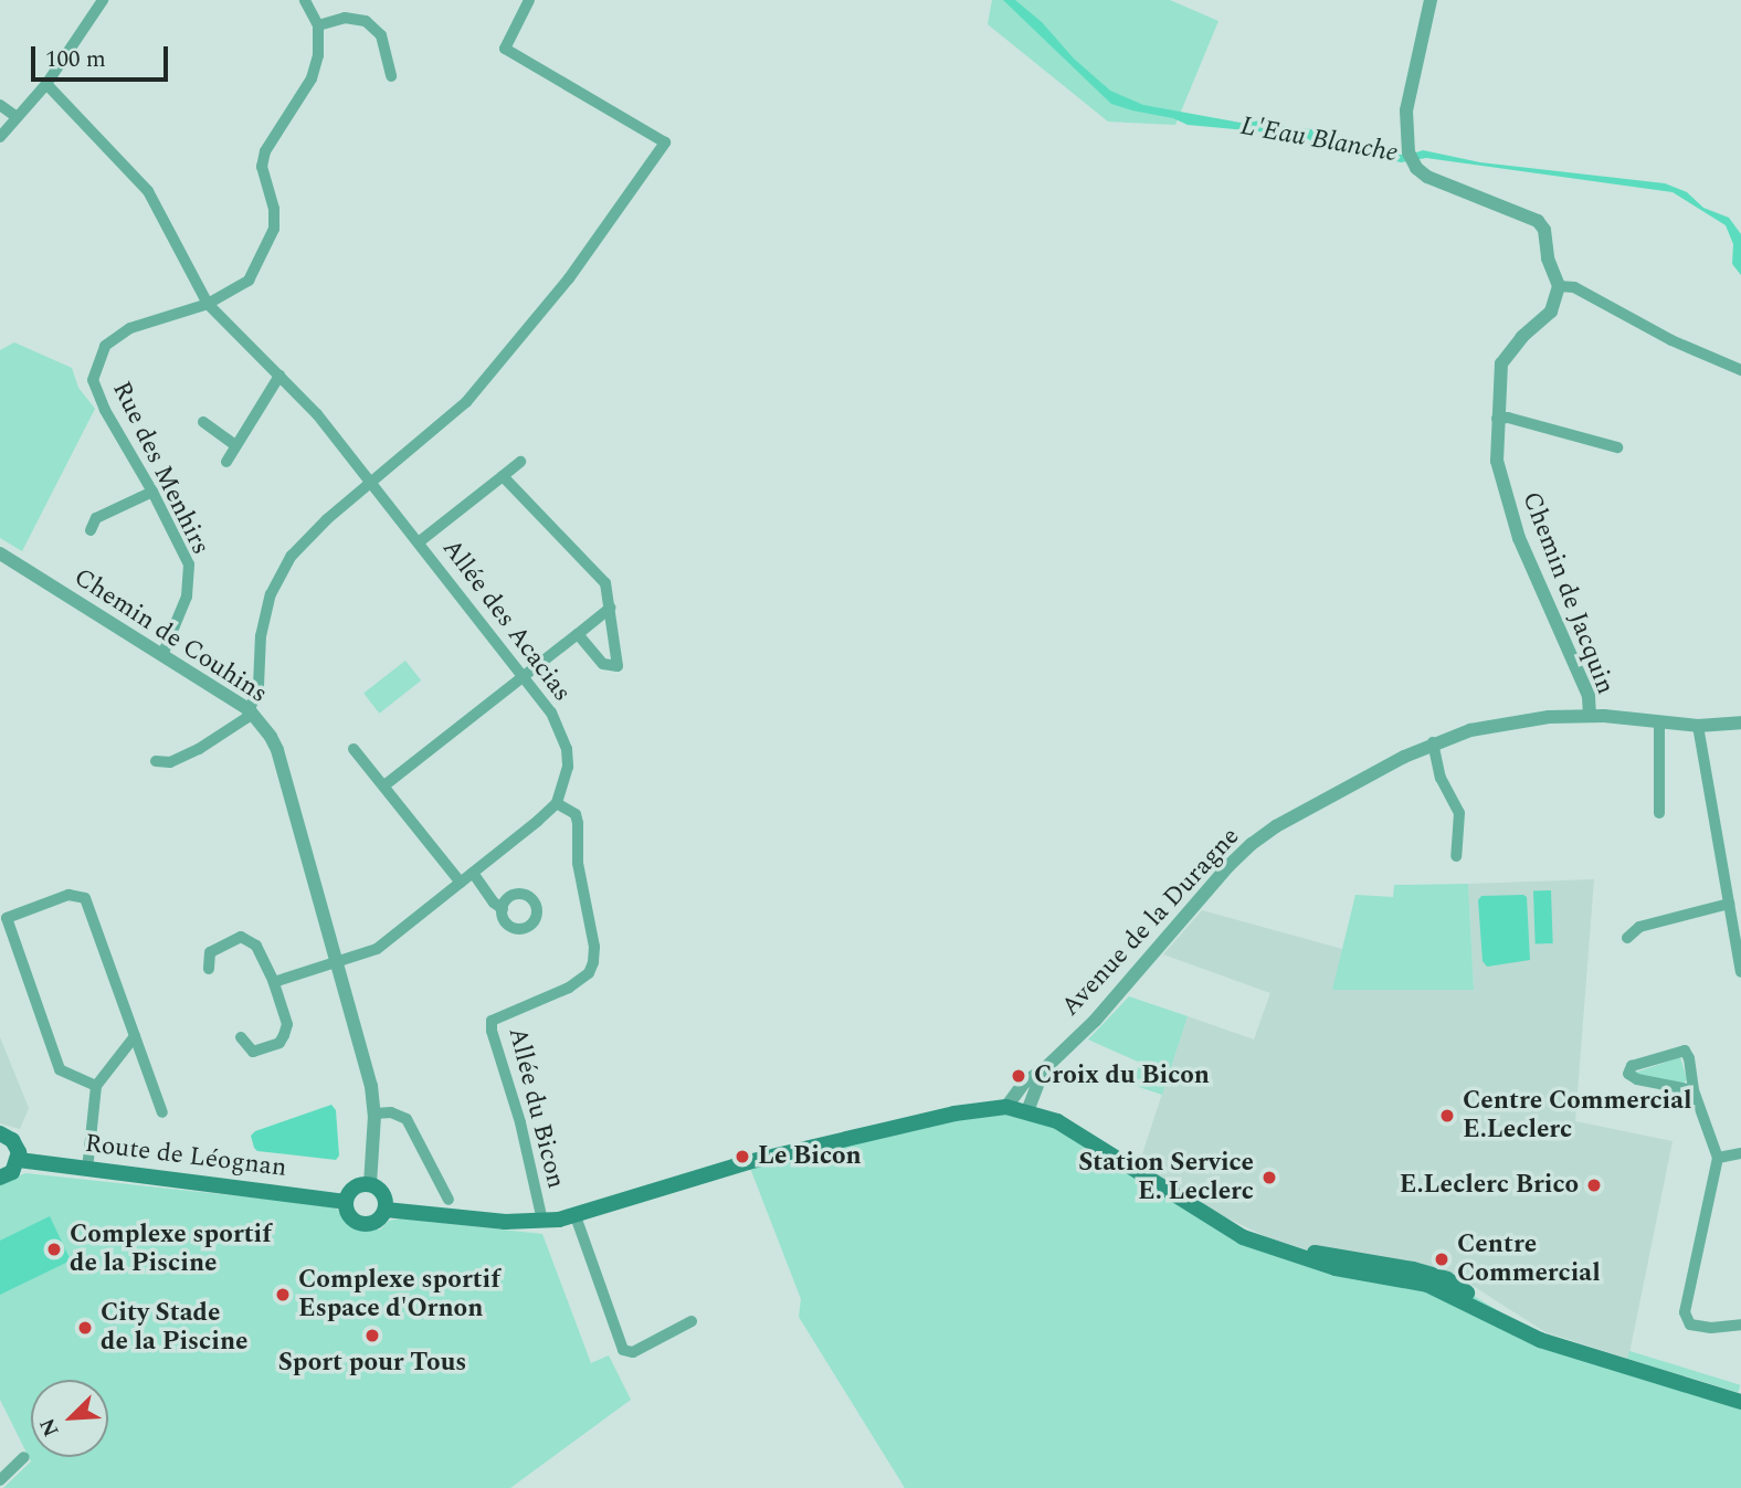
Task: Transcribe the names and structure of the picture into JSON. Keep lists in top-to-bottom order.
{
  "streets": {
    "main road": ["Route de Léognan"],
    "street": [
      "Rue des Menhirs",
      "Chemin de Jacquin",
      "Allée des Acacias",
      "Chemin de Couhins",
      "Avenue de la Duragne",
      "Allée du Bicon"
    ]
  },
  "crossings": [
    ["Rue des Menhirs", "Allée des Acacias"],
    ["Rue des Menhirs", "Chemin de Couhins"],
    ["Chemin de Jacquin", "Avenue de la Duragne"],
    ["Allée des Acacias", "Allée du Bicon"],
    ["Chemin de Couhins", "Route de Léognan"]
  ],
  "water": ["L'Eau Blanche"],
  "places": [
    "Croix du Bicon",
    "Centre Commercial E.Leclerc",
    "Le Bicon",
    "Station Service E. Leclerc",
    "E.Leclerc Brico",
    "Complexe sportif de la Piscine",
    "Centre Commercial",
    "Complexe sportif Espace d'Ornon",
    "City Stade de la Piscine",
    "Sport pour Tous"
  ],
  "scale_bar": "100 m",
  "north": "bottom left"
}
